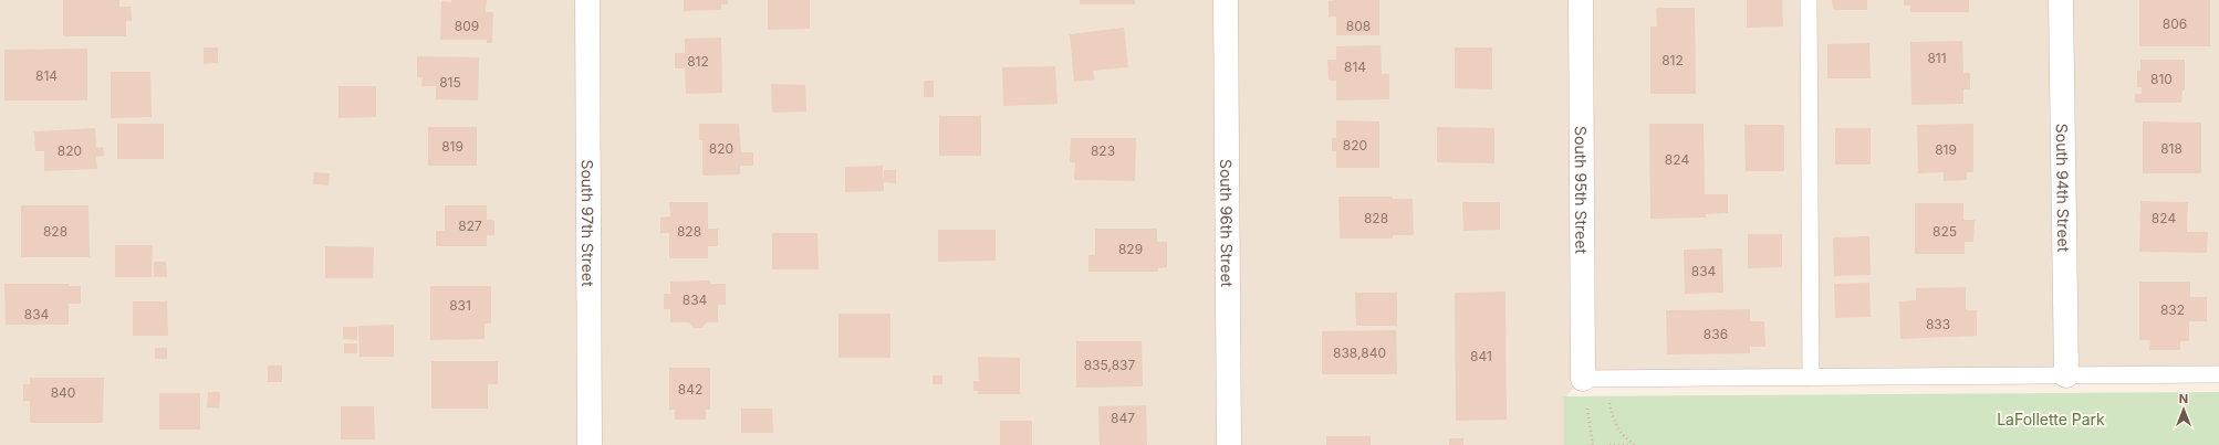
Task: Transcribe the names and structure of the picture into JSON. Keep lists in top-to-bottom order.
{
  "streets": {
    "street": [
      "South 94th Street",
      "South 95th Street",
      "South 97th Street",
      "South 96th Street"
    ]
  },
  "parks": ["LaFollette Park"],
  "house_numbers": [
    "806",
    "809",
    "808",
    "811",
    "812",
    "812",
    "814",
    "814",
    "810",
    "815",
    "820",
    "819",
    "820",
    "818",
    "819",
    "820",
    "823",
    "824",
    "828",
    "824",
    "827",
    "828",
    "828",
    "825",
    "829",
    "834",
    "834",
    "831",
    "832",
    "834",
    "833",
    "836",
    "838,840",
    "841",
    "835,837",
    "842",
    "840",
    "847"
  ],
  "north": "top"
}
